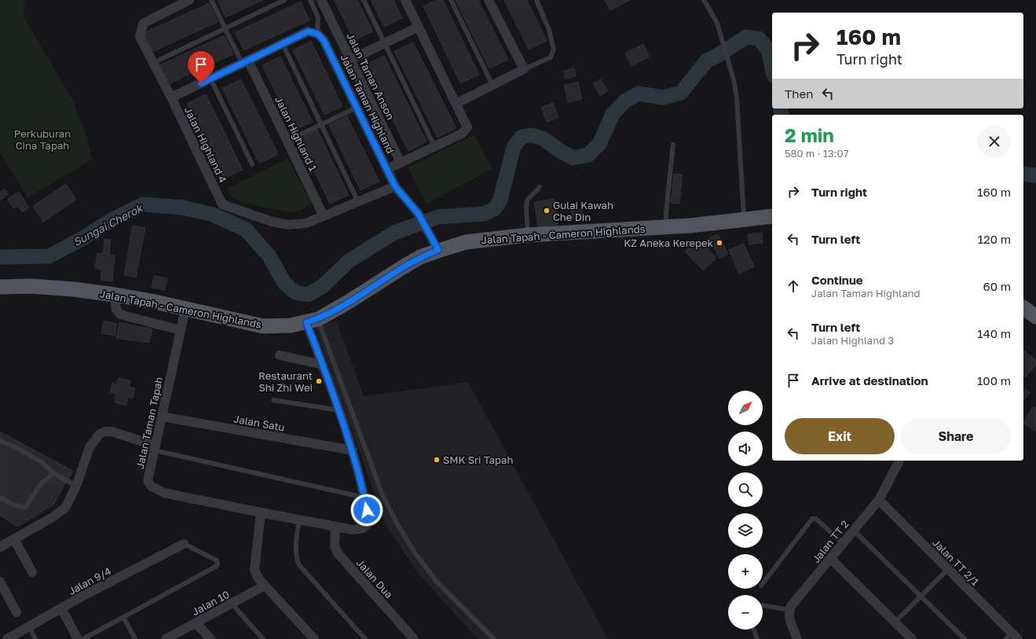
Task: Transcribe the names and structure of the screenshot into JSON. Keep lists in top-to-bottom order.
{
  "streets": {
    "main road": ["Jalan Tapah - Cameron Highlands"],
    "street": [
      "Jalan Taman Anson",
      "Jalan Taman Highland",
      "Jalan Highland 1",
      "Jalan Highland 4",
      "Jalan Taman Tapah",
      "Jalan Satu",
      "Jalan TT 2",
      "Jalan TT 2/1",
      "Jalan Dua",
      "Jalan 9/4",
      "Jalan 10"
    ]
  },
  "crossings": [
    ["Jalan Taman Highland", "Jalan Tapah - Cameron Highlands"],
    ["Jalan Highland 1", "Jalan Highland 4"],
    ["Jalan Tapah - Cameron Highlands", "Jalan Taman Tapah"],
    ["Jalan Taman Tapah", "Jalan Satu"],
    ["Jalan Taman Tapah", "Jalan Dua"],
    ["Jalan TT 2", "Jalan TT 2/1"]
  ],
  "water": ["Sungai Cherok"],
  "parks": ["Perkuburan Cina Tapah"],
  "places": [
    "Gulai Kawah Che Din",
    "KZ Aneka Kerepek",
    "Restaurant Shi Zhi Wei",
    "SMK Sri Tapah"
  ],
  "north": "top right",
  "page": {
    "turn": ["160 m", "Turn right"],
    "then": "Then",
    "heading": ["2 min", "580 m · 13:07"],
    "list": [
      {
        "name": "Turn right",
        "value": "160 m"
      },
      {
        "name": "Turn left",
        "value": "120 m"
      },
      {
        "name": "Continue",
        "note": "Jalan Taman Highland",
        "value": "60 m"
      },
      {
        "name": "Turn left",
        "note": "Jalan Highland 3",
        "value": "140 m"
      },
      {
        "name": "Arrive at destination",
        "value": "100 m"
      }
    ],
    "map_buttons": ["+", "−"],
    "buttons": ["Exit", "Share"]
  }
}
